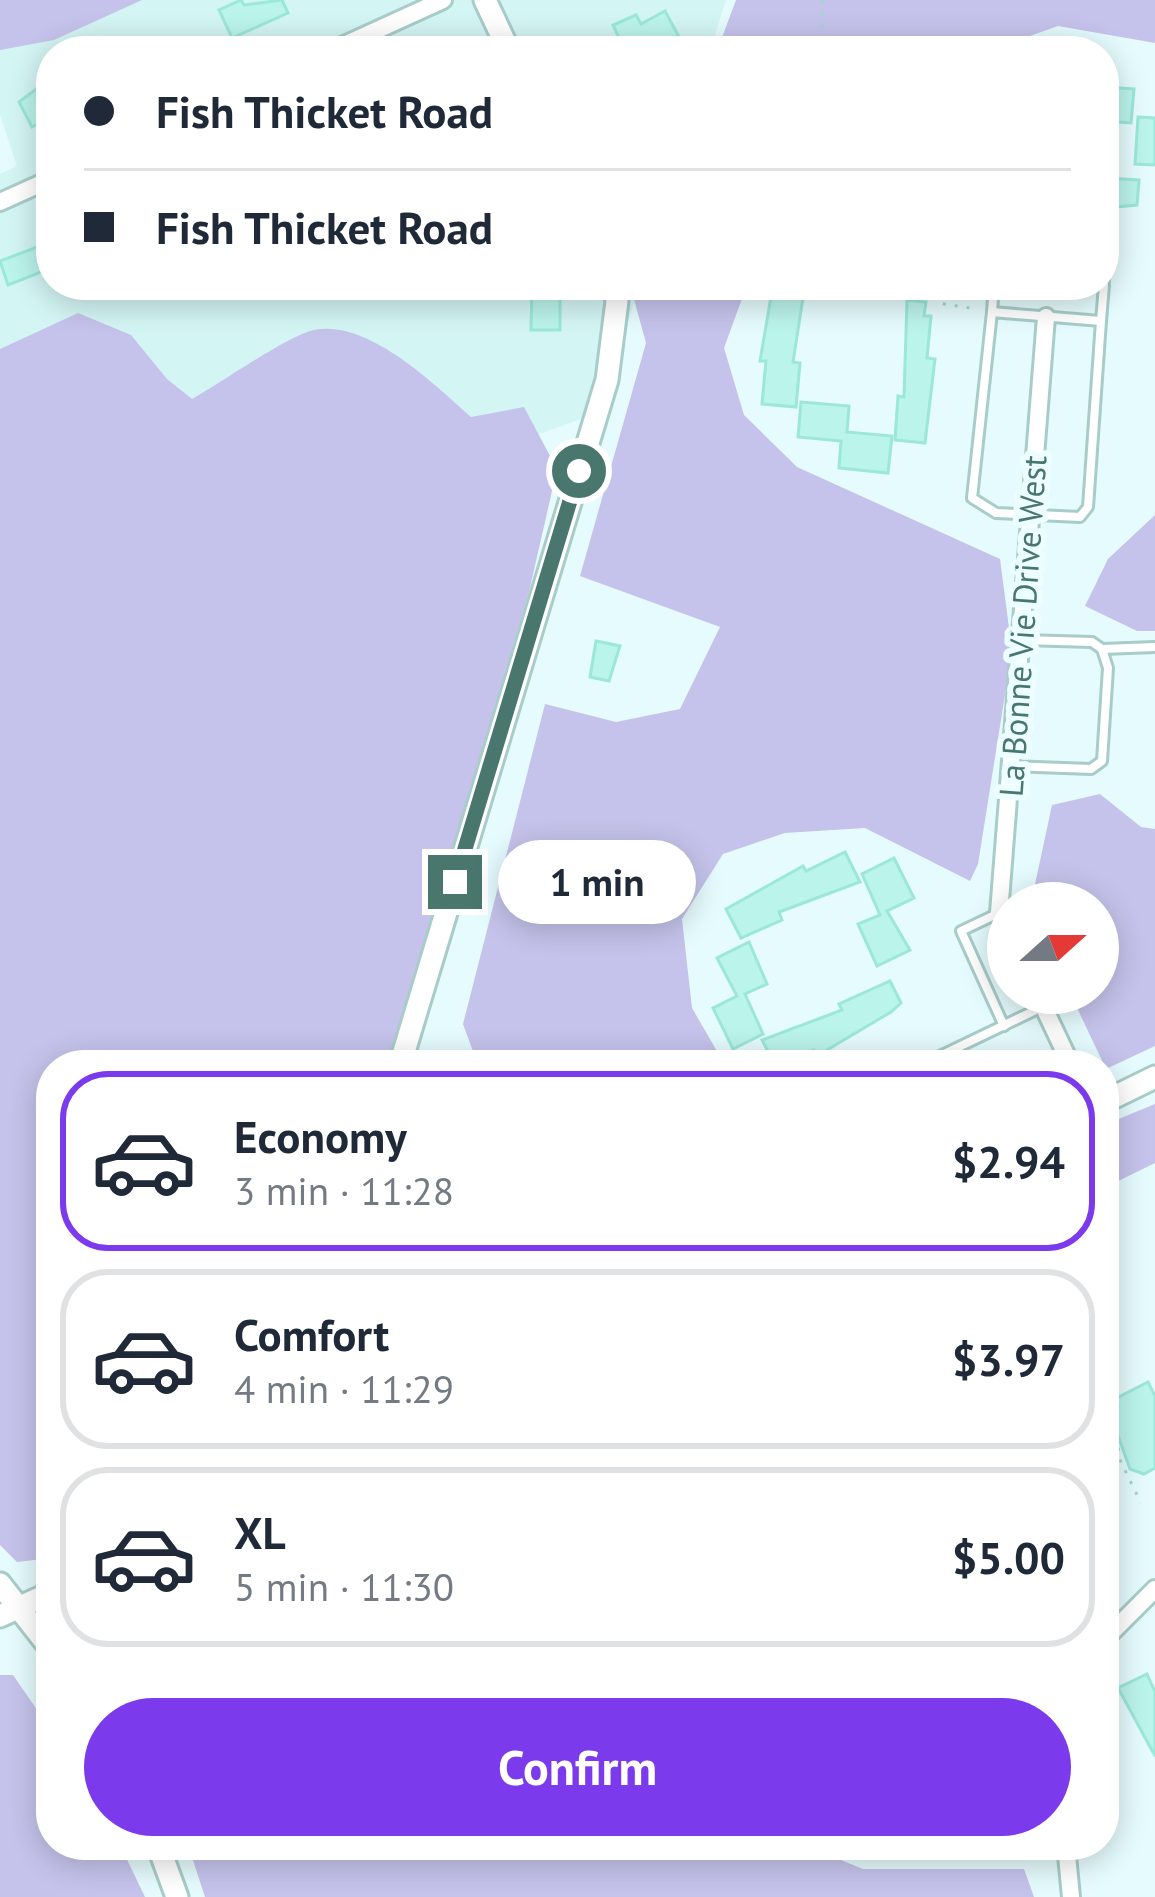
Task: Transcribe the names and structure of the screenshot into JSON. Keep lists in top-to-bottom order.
{
  "streets": {
    "street": ["La Bonne Vie Drive West"]
  },
  "north": "right",
  "page": {
    "banner": ["Fish Thicket Road", "Fish Thicket Road"],
    "bubble": "1 min",
    "list": [
      {
        "name": "Economy",
        "note": "3 min · 11:28",
        "value": "$2.94"
      },
      {
        "name": "Comfort",
        "note": "4 min · 11:29",
        "value": "$3.97"
      },
      {
        "name": "XL",
        "note": "5 min · 11:30",
        "value": "$5.00"
      }
    ],
    "buttons": "Confirm"
  }
}
